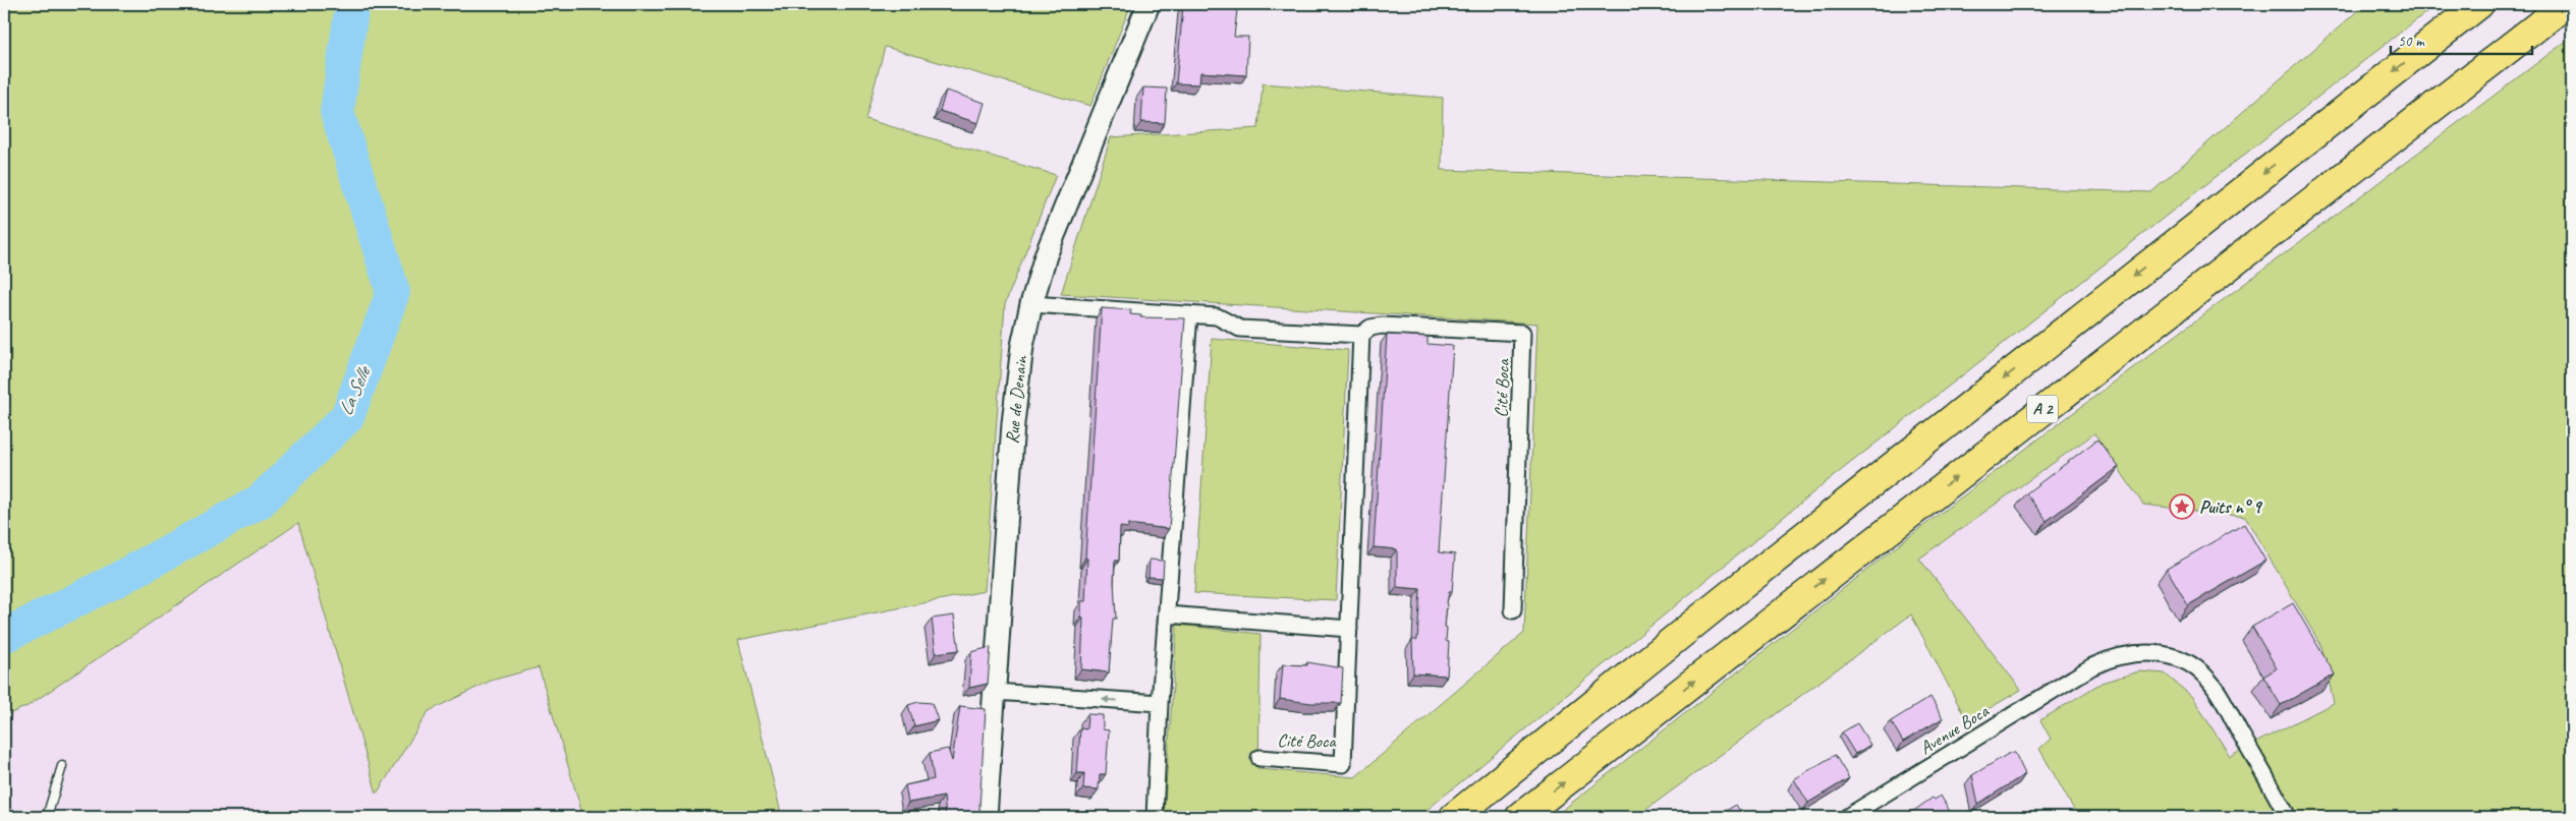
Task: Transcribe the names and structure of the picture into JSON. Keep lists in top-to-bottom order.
{
  "streets": {
    "highway": ["A 2"],
    "street": ["Cité Boca", "Rue de Denain", "Avenue Boca"]
  },
  "crossings": [
    ["Cité Boca", "Rue de Denain"]
  ],
  "water": ["La Selle"],
  "places": {
    "place": ["Puits n° 9"]
  },
  "scale_bar": "50 m"
}
